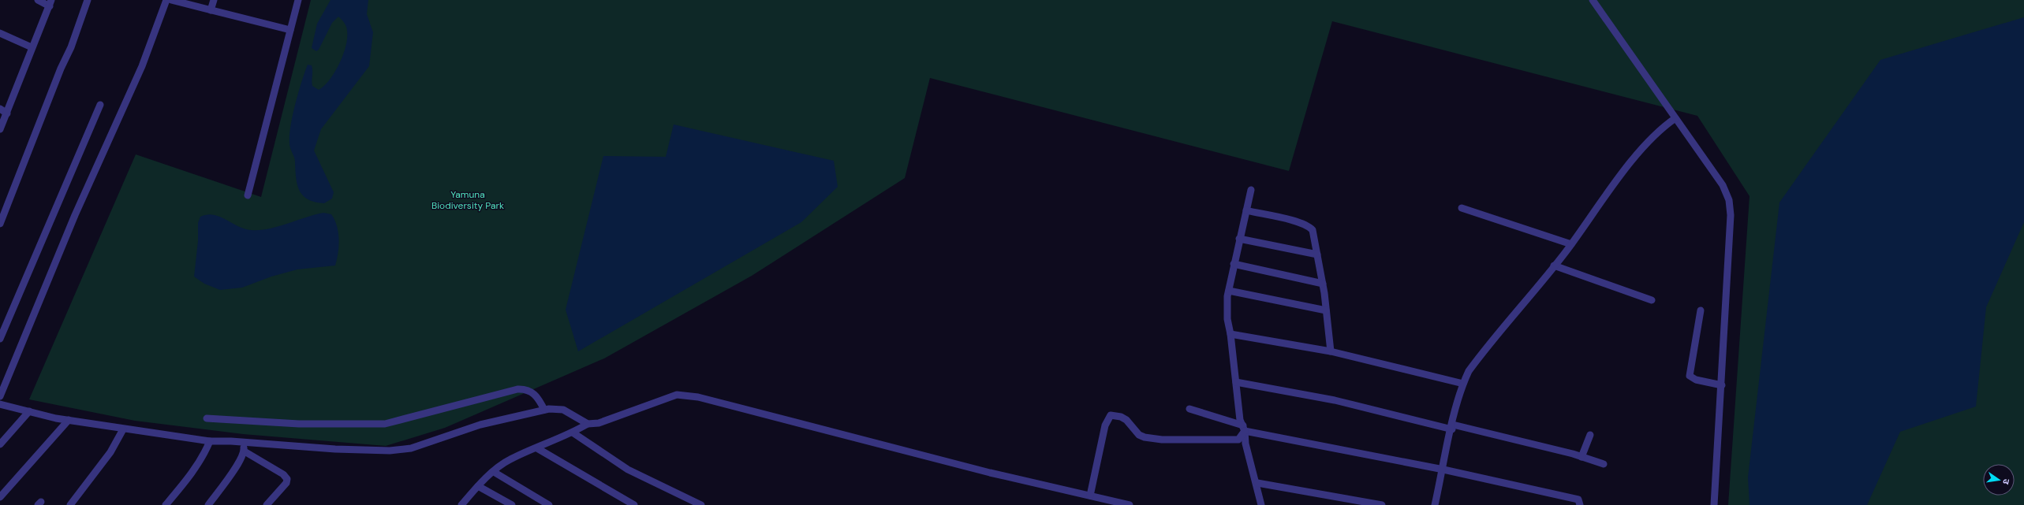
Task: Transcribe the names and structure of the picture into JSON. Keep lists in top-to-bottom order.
{
  "parks": ["Yamuna Biodiversity Park"],
  "north": "right"
}
